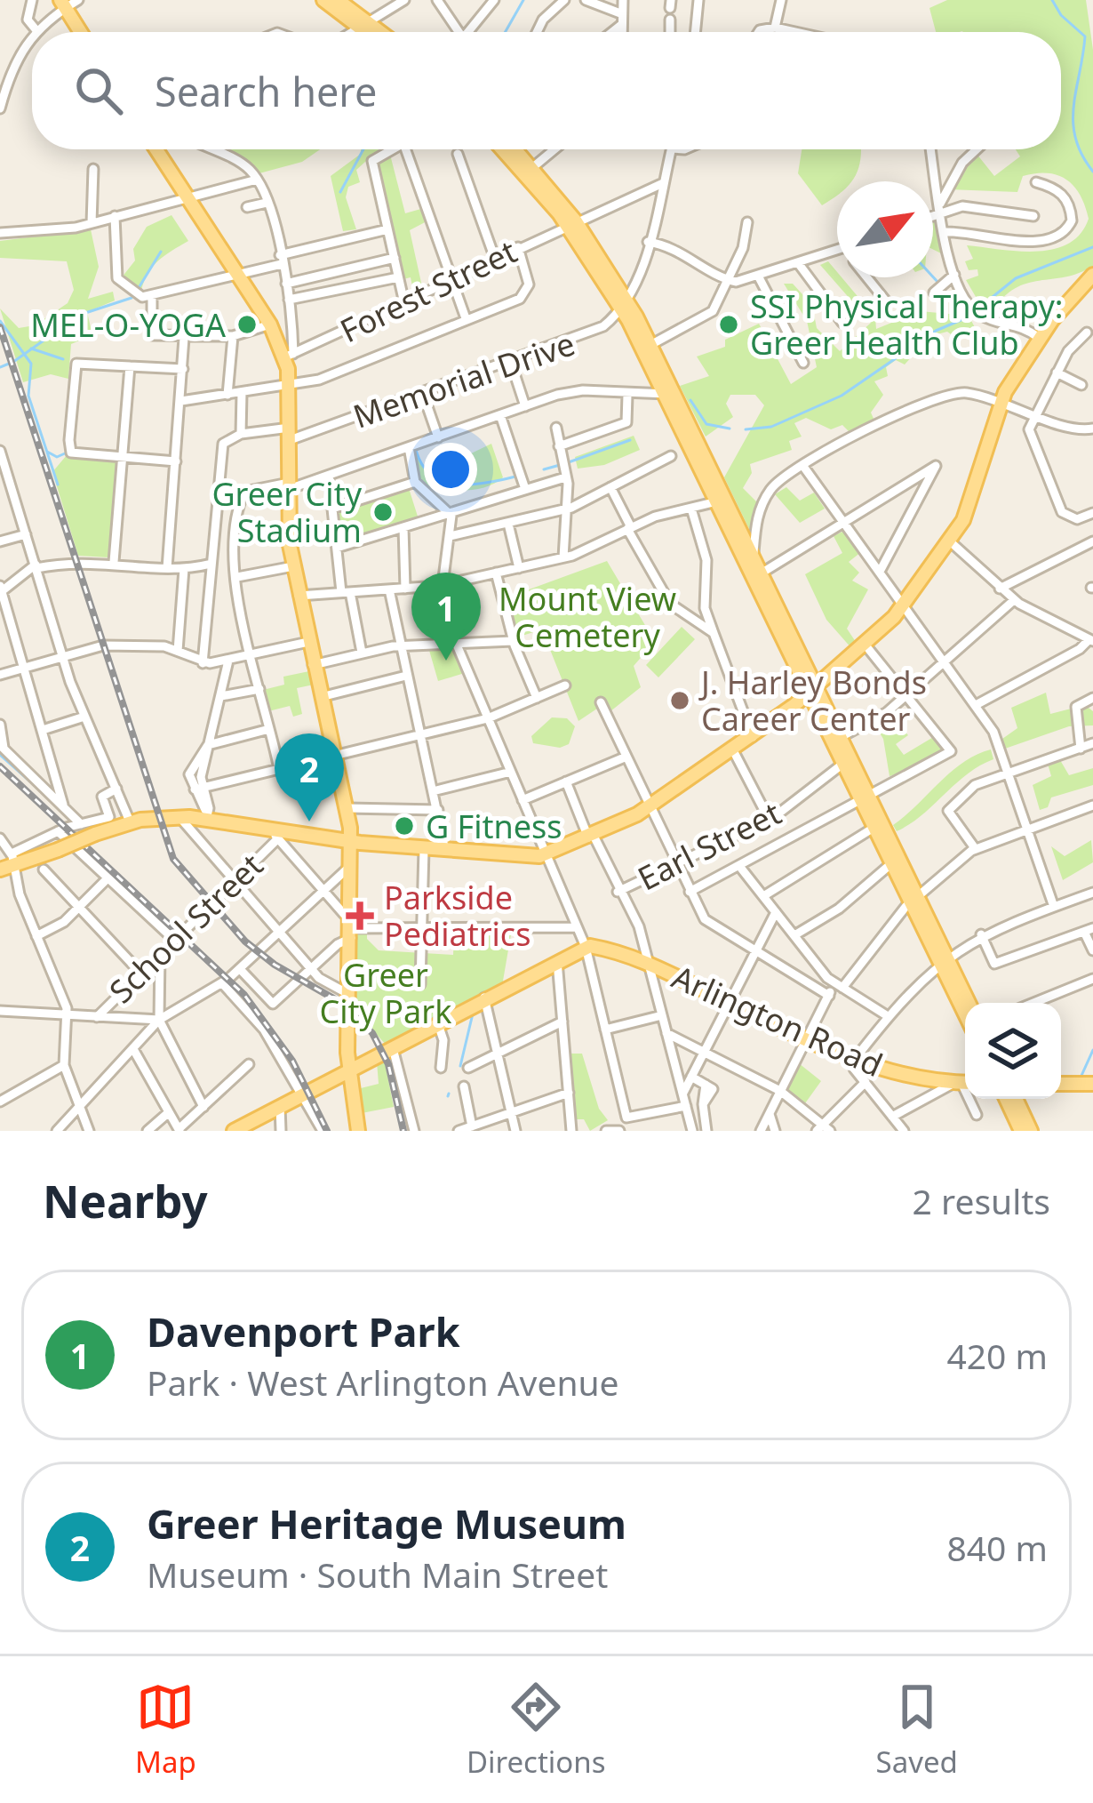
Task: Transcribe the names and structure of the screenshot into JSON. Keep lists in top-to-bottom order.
{
  "streets": {
    "main road": ["Arlington Road"],
    "street": [
      "Forest Street",
      "Memorial Drive",
      "Earl Street",
      "School Street"
    ]
  },
  "parks": ["Mount View Cemetery", "Greer City Park"],
  "places": {
    "other": [
      "MEL-O-YOGA",
      "SSI Physical Therapy: Greer Health Club",
      "Greer City Stadium",
      "J. Harley Bonds Career Center",
      "G Fitness"
    ],
    "health": ["Parkside Pediatrics"]
  },
  "north": "top right",
  "page": {
    "search": "Search here",
    "pins": ["1", "2"],
    "heading": ["Nearby", "2 results"],
    "list": [
      {
        "mark": "1",
        "name": "Davenport Park",
        "note": "Park · West Arlington Avenue",
        "value": "420 m"
      },
      {
        "mark": "2",
        "name": "Greer Heritage Museum",
        "note": "Museum · South Main Street",
        "value": "840 m"
      }
    ],
    "nav": ["Map", "Directions", "Saved"]
  }
}
